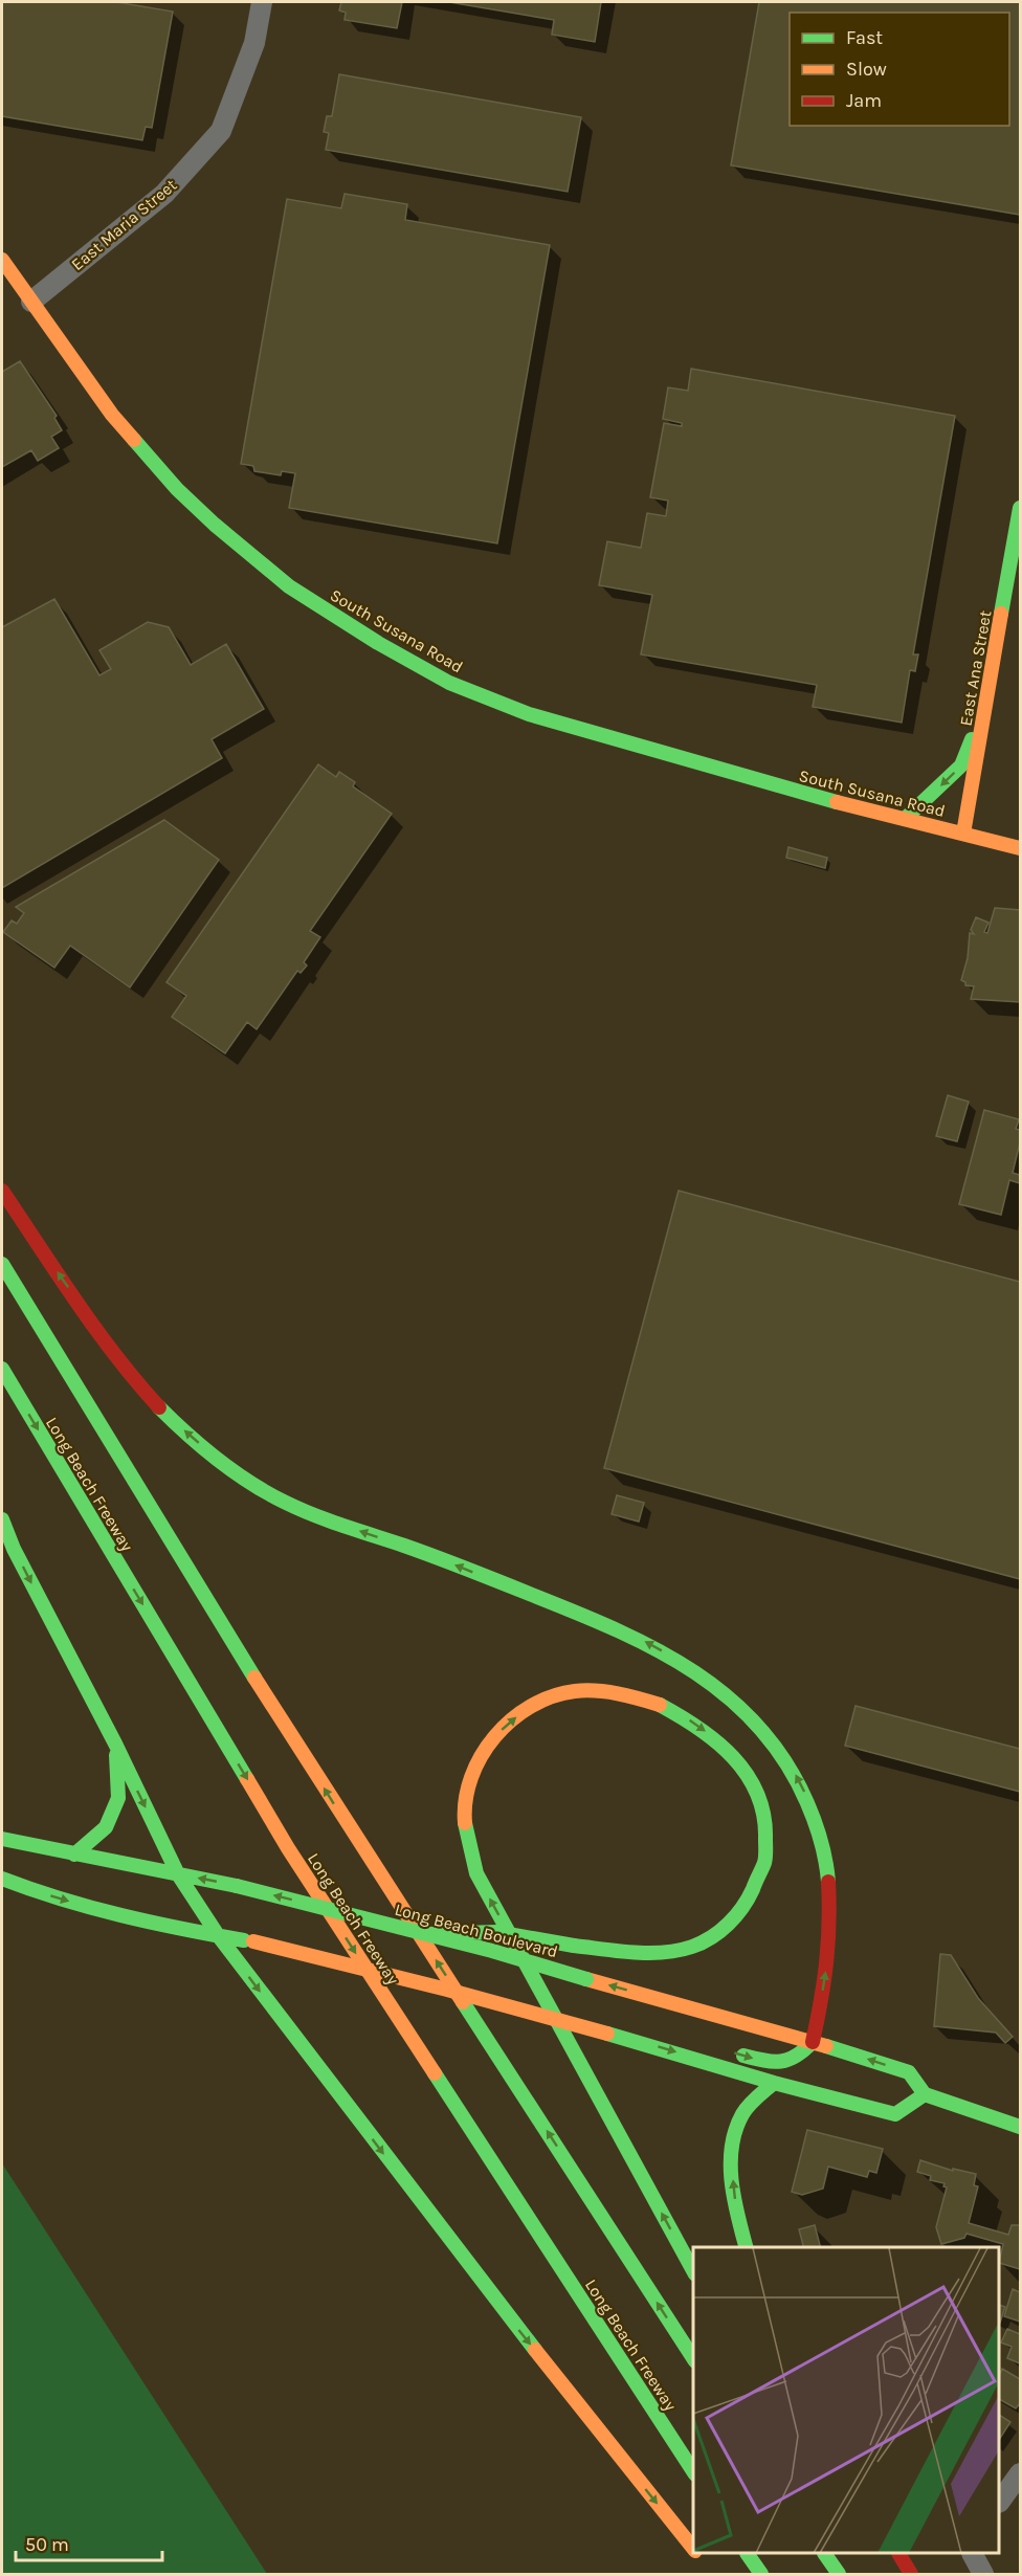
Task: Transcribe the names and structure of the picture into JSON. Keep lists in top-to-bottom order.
{
  "streets": {
    "main road": [
      "South Susana Road",
      "East Ana Street",
      "Long Beach Freeway",
      "Long Beach Boulevard"
    ],
    "street": ["East Maria Street"]
  },
  "crossings": [
    ["East Maria Street", "South Susana Road"],
    ["South Susana Road", "East Ana Street"]
  ],
  "legend": ["Fast", "Slow", "Jam"],
  "scale_bar": "50 m"
}
